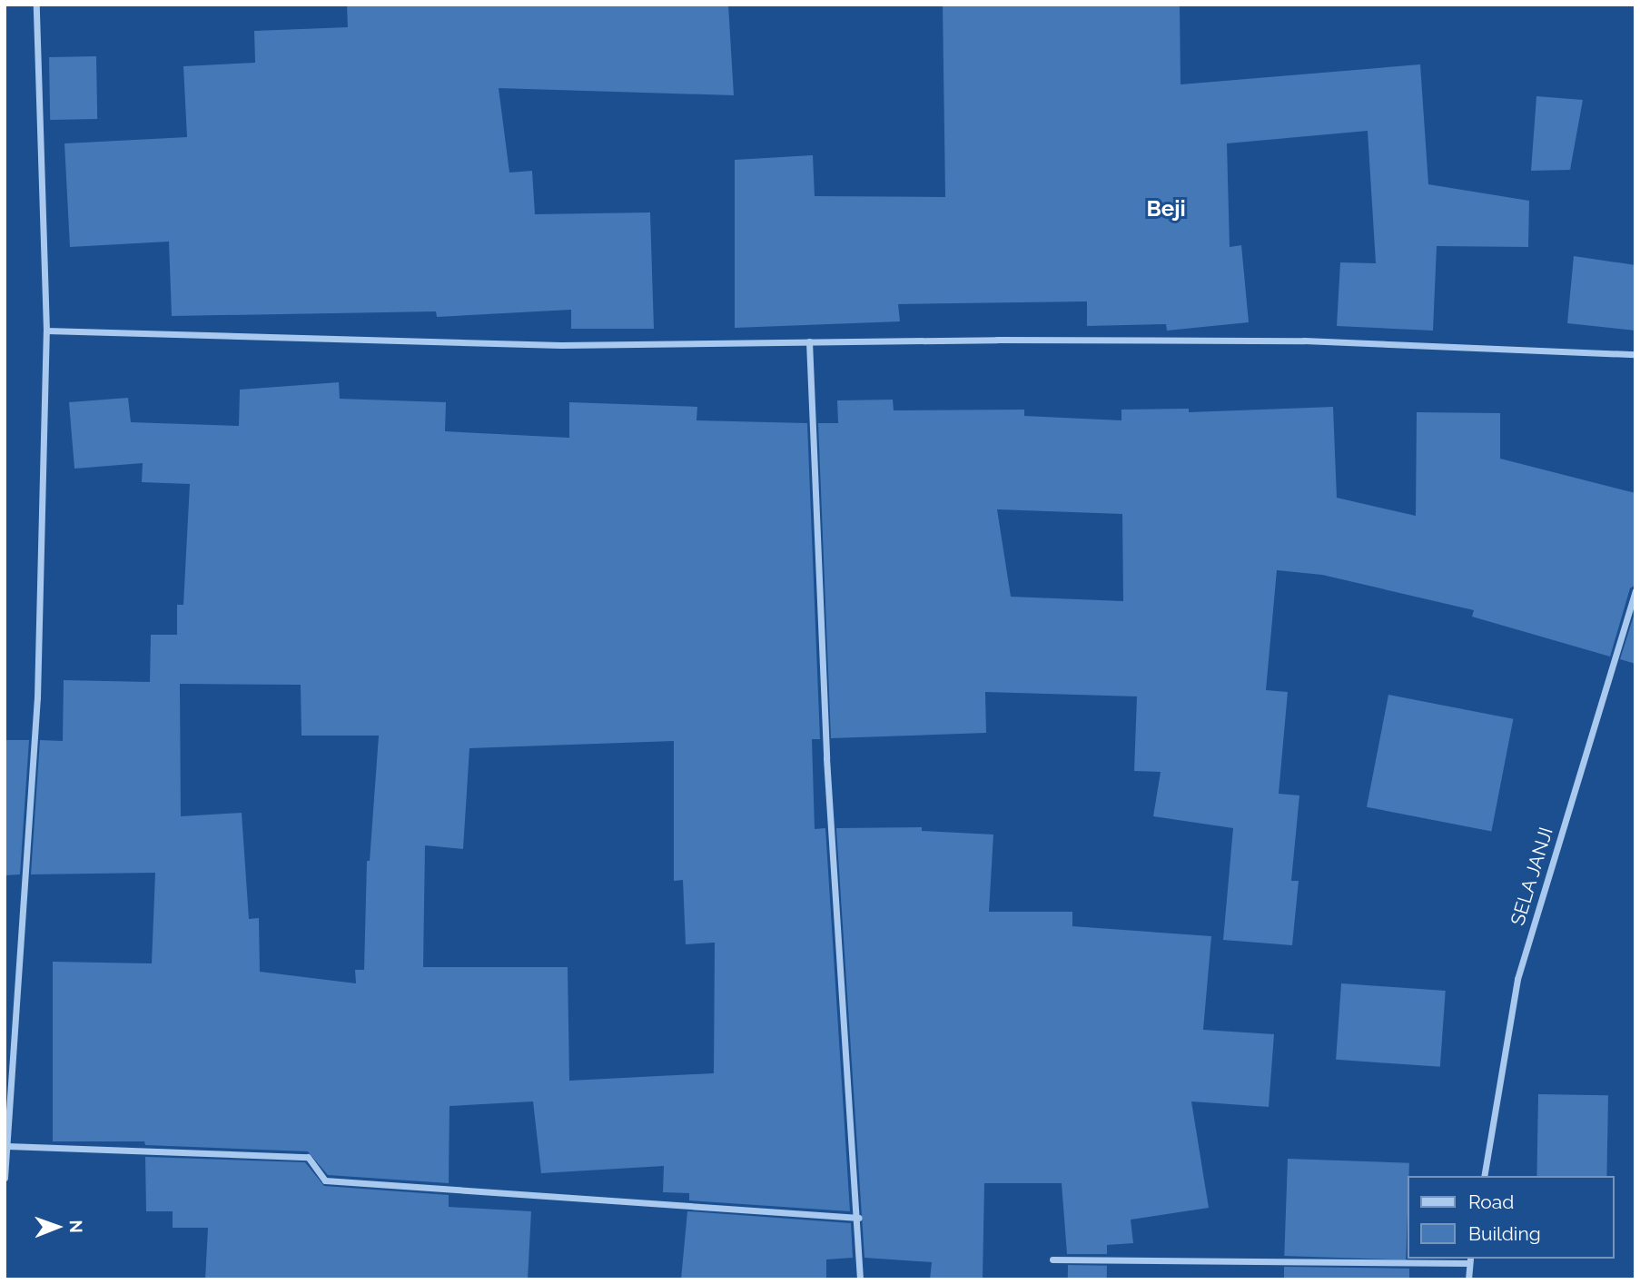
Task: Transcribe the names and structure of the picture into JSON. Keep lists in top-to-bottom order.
{
  "streets": {
    "street": ["SELA JANJI"]
  },
  "districts": ["Beji"],
  "legend": ["Road", "Building"],
  "north": "right"
}
